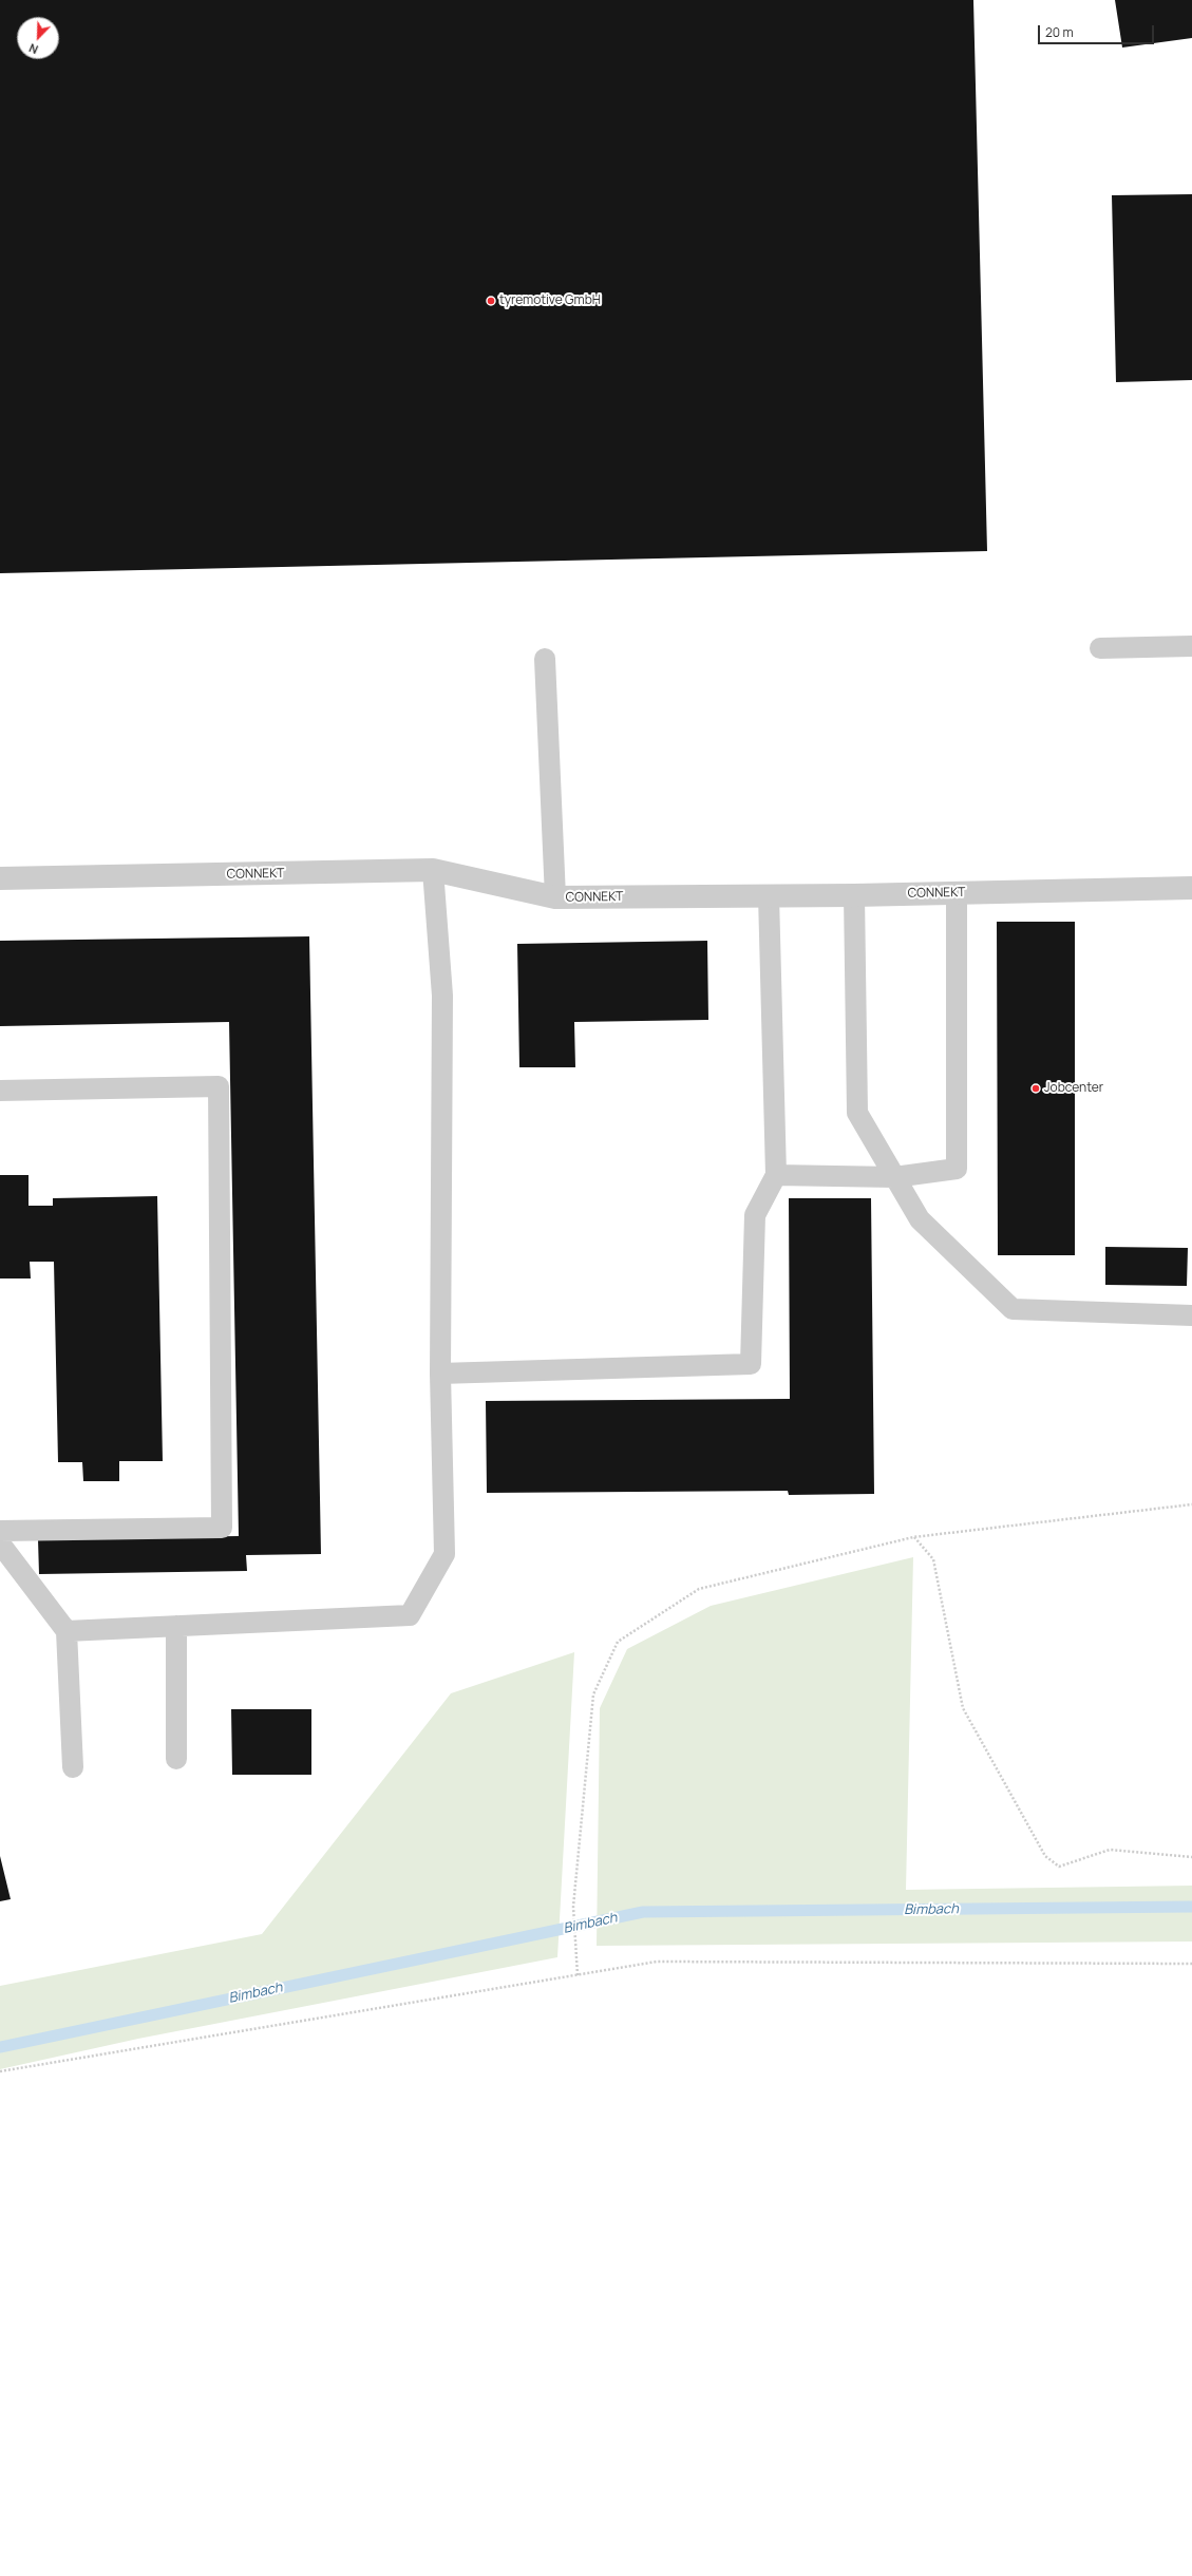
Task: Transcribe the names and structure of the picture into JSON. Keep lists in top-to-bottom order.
{
  "streets": {
    "street": ["CONNEKT"]
  },
  "water": ["Bimbach"],
  "places": ["tyremotive GmbH", "Jobcenter"],
  "scale_bar": "20 m",
  "north": "bottom left"
}
